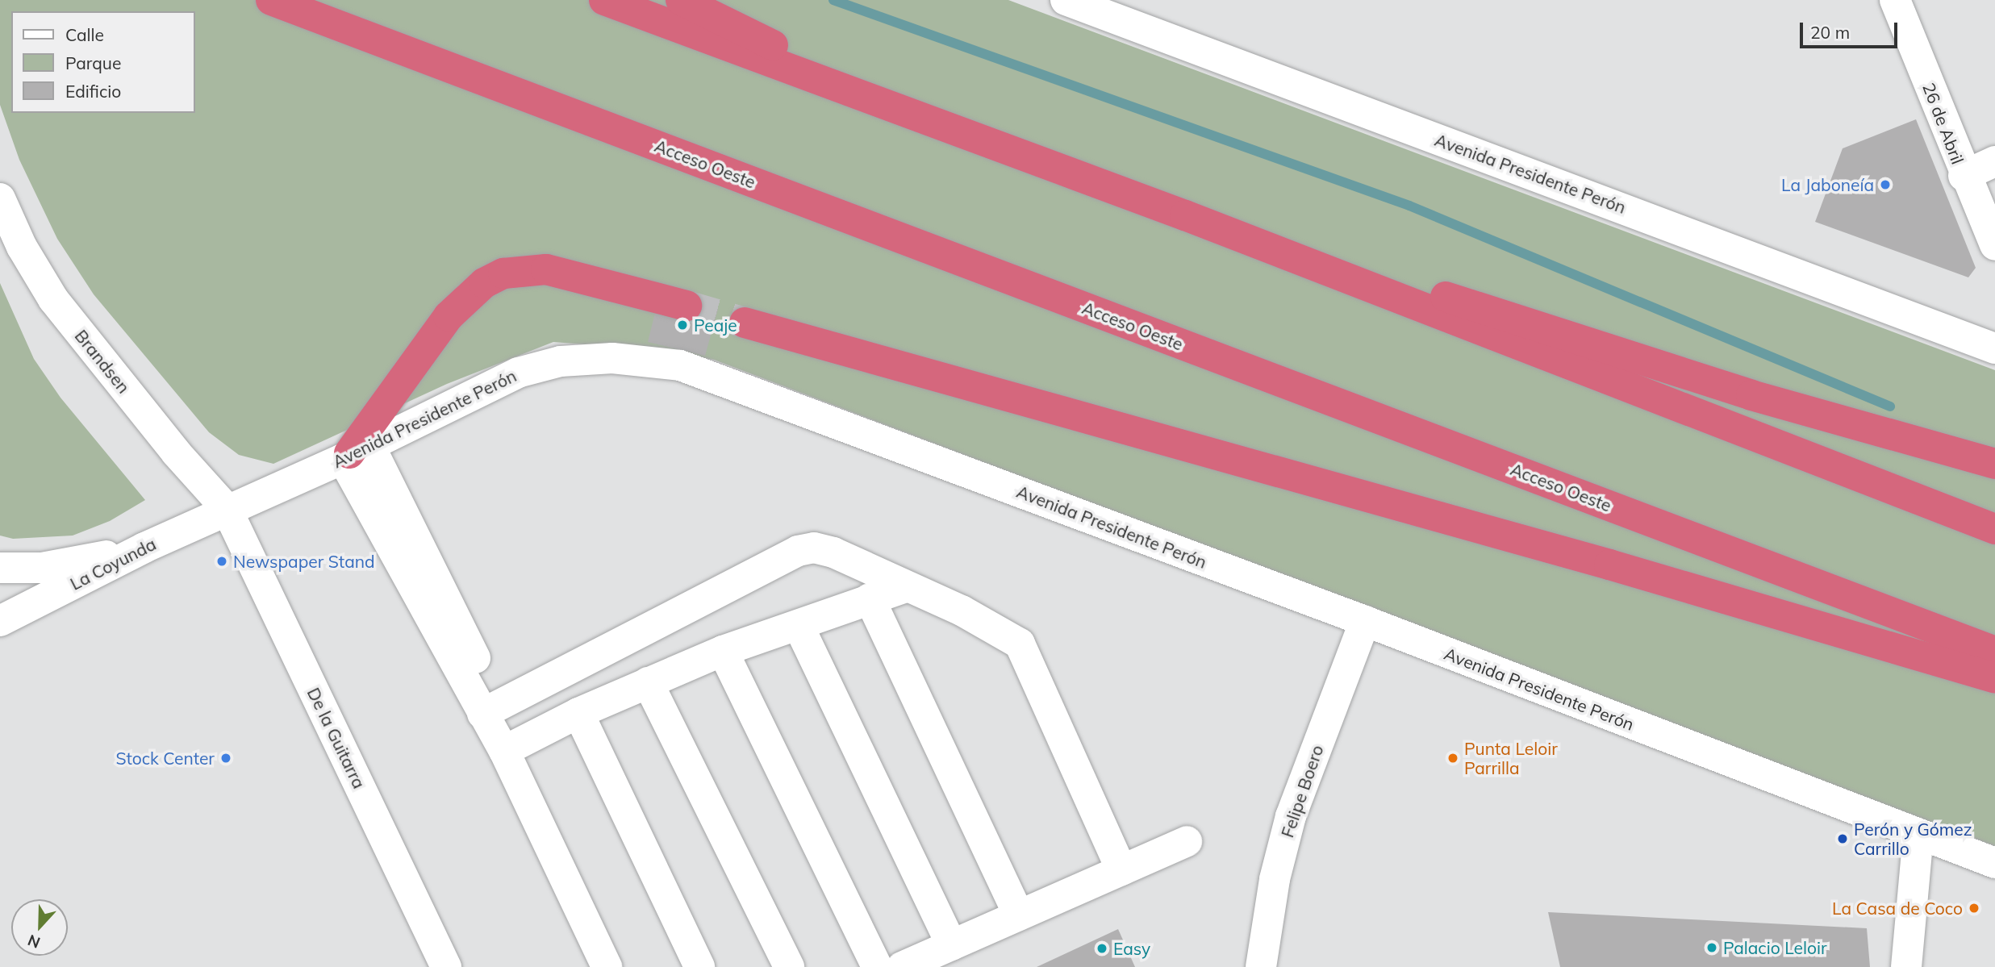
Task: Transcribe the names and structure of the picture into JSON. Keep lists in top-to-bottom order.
{
  "streets": {
    "highway": ["Acceso Oeste"],
    "street": [
      "26 de Abril",
      "Avenida Presidente Perón",
      "Brandsen",
      "La Coyunda",
      "De la Guitarra",
      "Felipe Boero"
    ]
  },
  "crossings": [
    ["Avenida Presidente Perón", "Brandsen"],
    ["Avenida Presidente Perón", "La Coyunda"],
    ["Avenida Presidente Perón", "De la Guitarra"],
    ["Avenida Presidente Perón", "Felipe Boero"],
    ["Brandsen", "La Coyunda"],
    ["Brandsen", "De la Guitarra"],
    ["La Coyunda", "De la Guitarra"]
  ],
  "places": [
    "La Jaboneía",
    "Peaje",
    "Newspaper Stand",
    "Stock Center",
    "Punta Leloir Parrilla",
    "Perón y Gómez Carrillo",
    "La Casa de Coco",
    "Palacio Leloir",
    "Easy"
  ],
  "legend": ["Calle", "Parque", "Edificio"],
  "scale_bar": "20 m",
  "north": "bottom"
}
